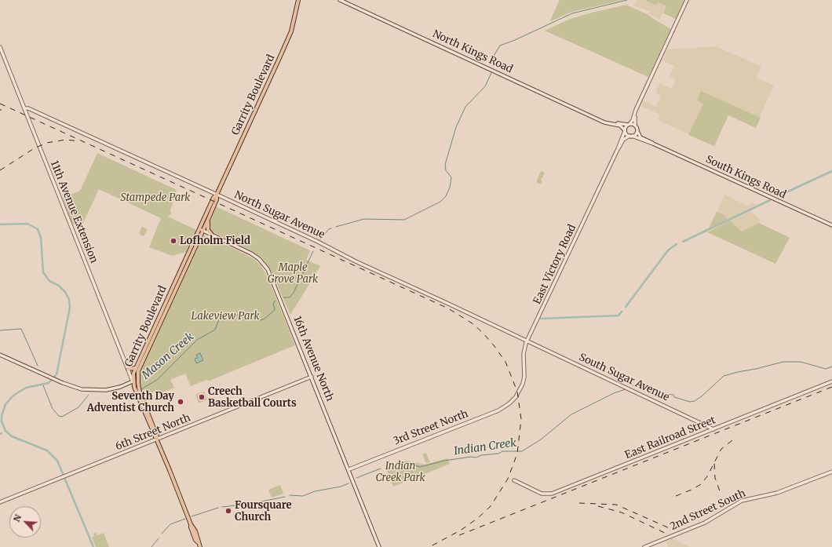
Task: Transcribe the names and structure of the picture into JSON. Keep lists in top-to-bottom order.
{
  "streets": {
    "main road": ["Garrity Boulevard"],
    "street": [
      "North Kings Road",
      "South Kings Road",
      "11th Avenue Extension",
      "North Sugar Avenue",
      "East Victory Road",
      "16th Avenue North",
      "South Sugar Avenue",
      "3rd Street North",
      "6th Street North",
      "East Railroad Street",
      "2nd Street South"
    ]
  },
  "crossings": [
    ["North Kings Road", "South Kings Road"],
    ["North Kings Road", "East Victory Road"],
    ["Garrity Boulevard", "11th Avenue Extension"],
    ["Garrity Boulevard", "North Sugar Avenue"],
    ["Garrity Boulevard", "16th Avenue North"],
    ["South Kings Road", "East Victory Road"],
    ["11th Avenue Extension", "North Sugar Avenue"],
    ["North Sugar Avenue", "East Victory Road"],
    ["North Sugar Avenue", "South Sugar Avenue"],
    ["East Victory Road", "South Sugar Avenue"],
    ["East Victory Road", "3rd Street North"],
    ["16th Avenue North", "3rd Street North"],
    ["16th Avenue North", "6th Street North"],
    ["South Sugar Avenue", "East Railroad Street"]
  ],
  "water": ["Mason Creek", "Indian Creek"],
  "parks": [
    "Stampede Park",
    "Maple Grove Park",
    "Lakeview Park",
    "Indian Creek Park"
  ],
  "places": [
    "Lofholm Field",
    "Creech Basketball Courts",
    "Seventh Day Adventist Church",
    "Foursquare Church"
  ],
  "north": "top left"
}
